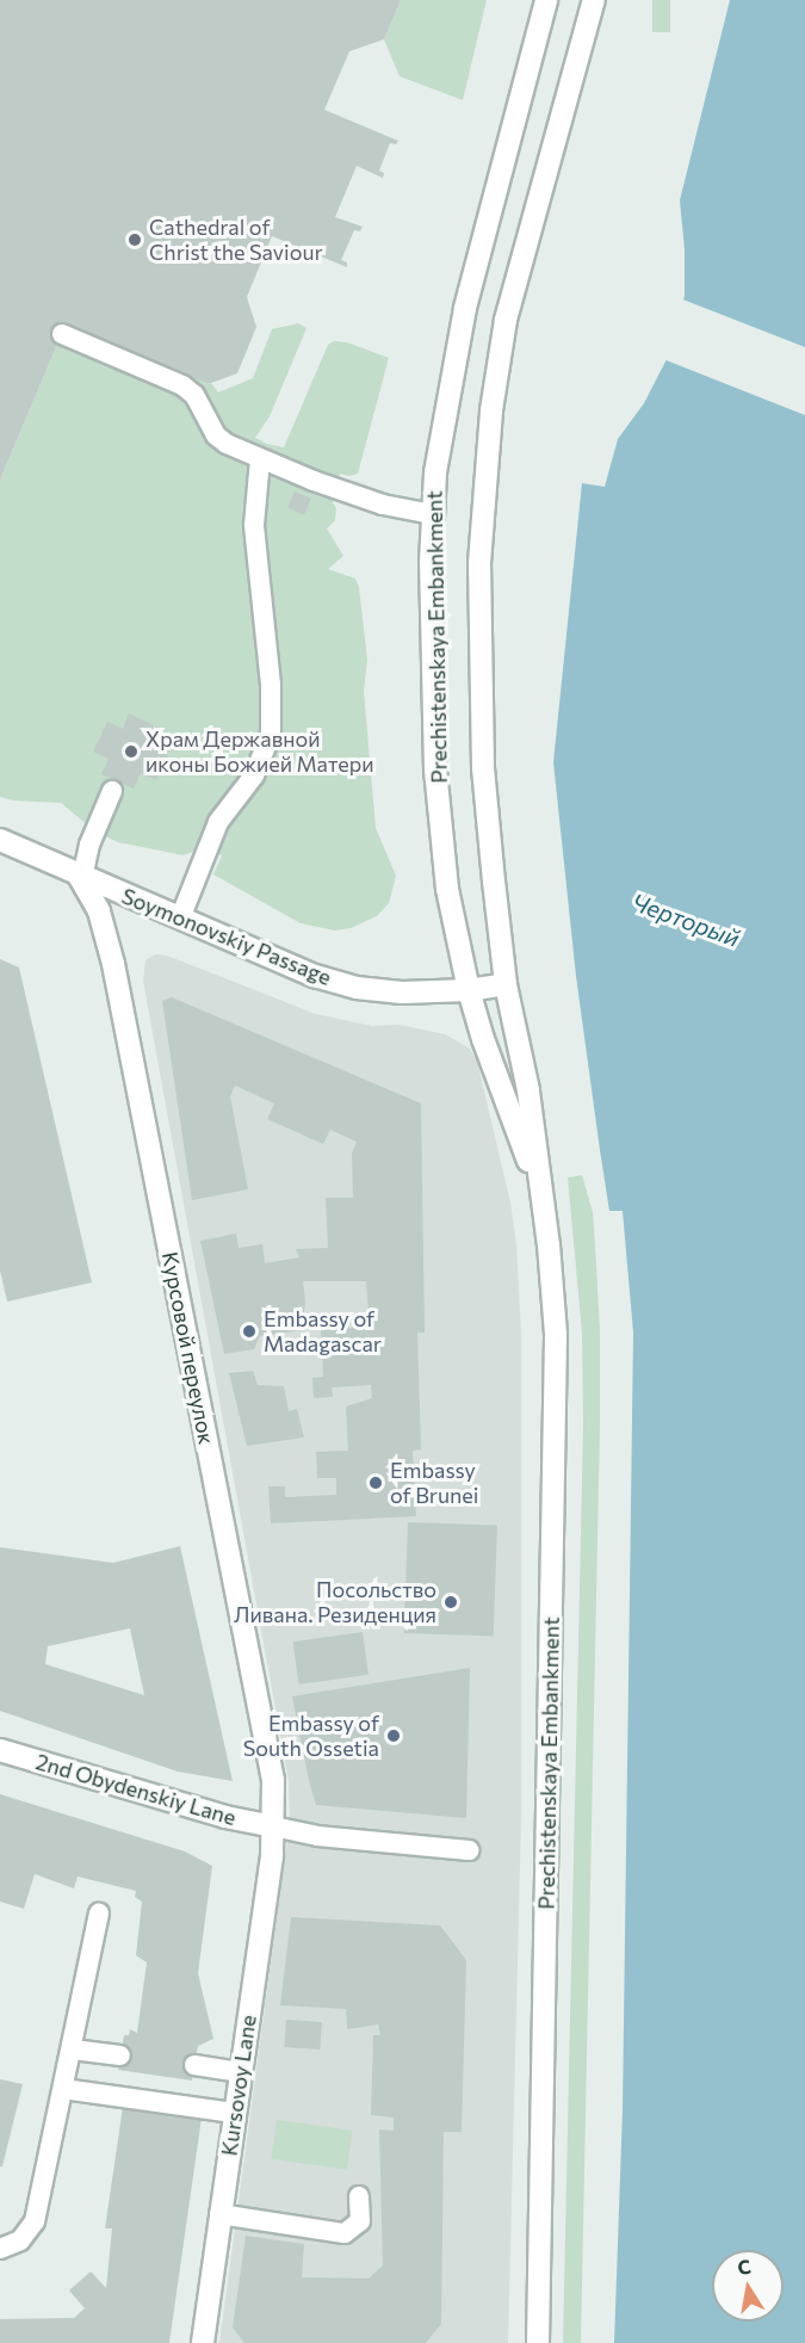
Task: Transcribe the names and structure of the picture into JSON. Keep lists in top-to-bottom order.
{
  "streets": {
    "main road": [
      "Prechistenskaya Embankment",
      "Soymonovskiy Passage",
      "Курсовой переулок",
      "2nd Obydenskiy Lane",
      "Kursovoy Lane"
    ]
  },
  "crossings": [
    ["Prechistenskaya Embankment", "Soymonovskiy Passage"],
    ["Soymonovskiy Passage", "Курсовой переулок"],
    ["Курсовой переулок", "2nd Obydenskiy Lane"],
    ["Курсовой переулок", "Kursovoy Lane"],
    ["2nd Obydenskiy Lane", "Kursovoy Lane"]
  ],
  "water": ["Черторый"],
  "places": [
    "Cathedral of Christ the Saviour",
    "Храм Державной иконы Божией Матери",
    "Embassy of Madagascar",
    "Embassy of Brunei",
    "Посольство Ливана. Резиденция",
    "Embassy of South Ossetia"
  ],
  "north": "top"
}
